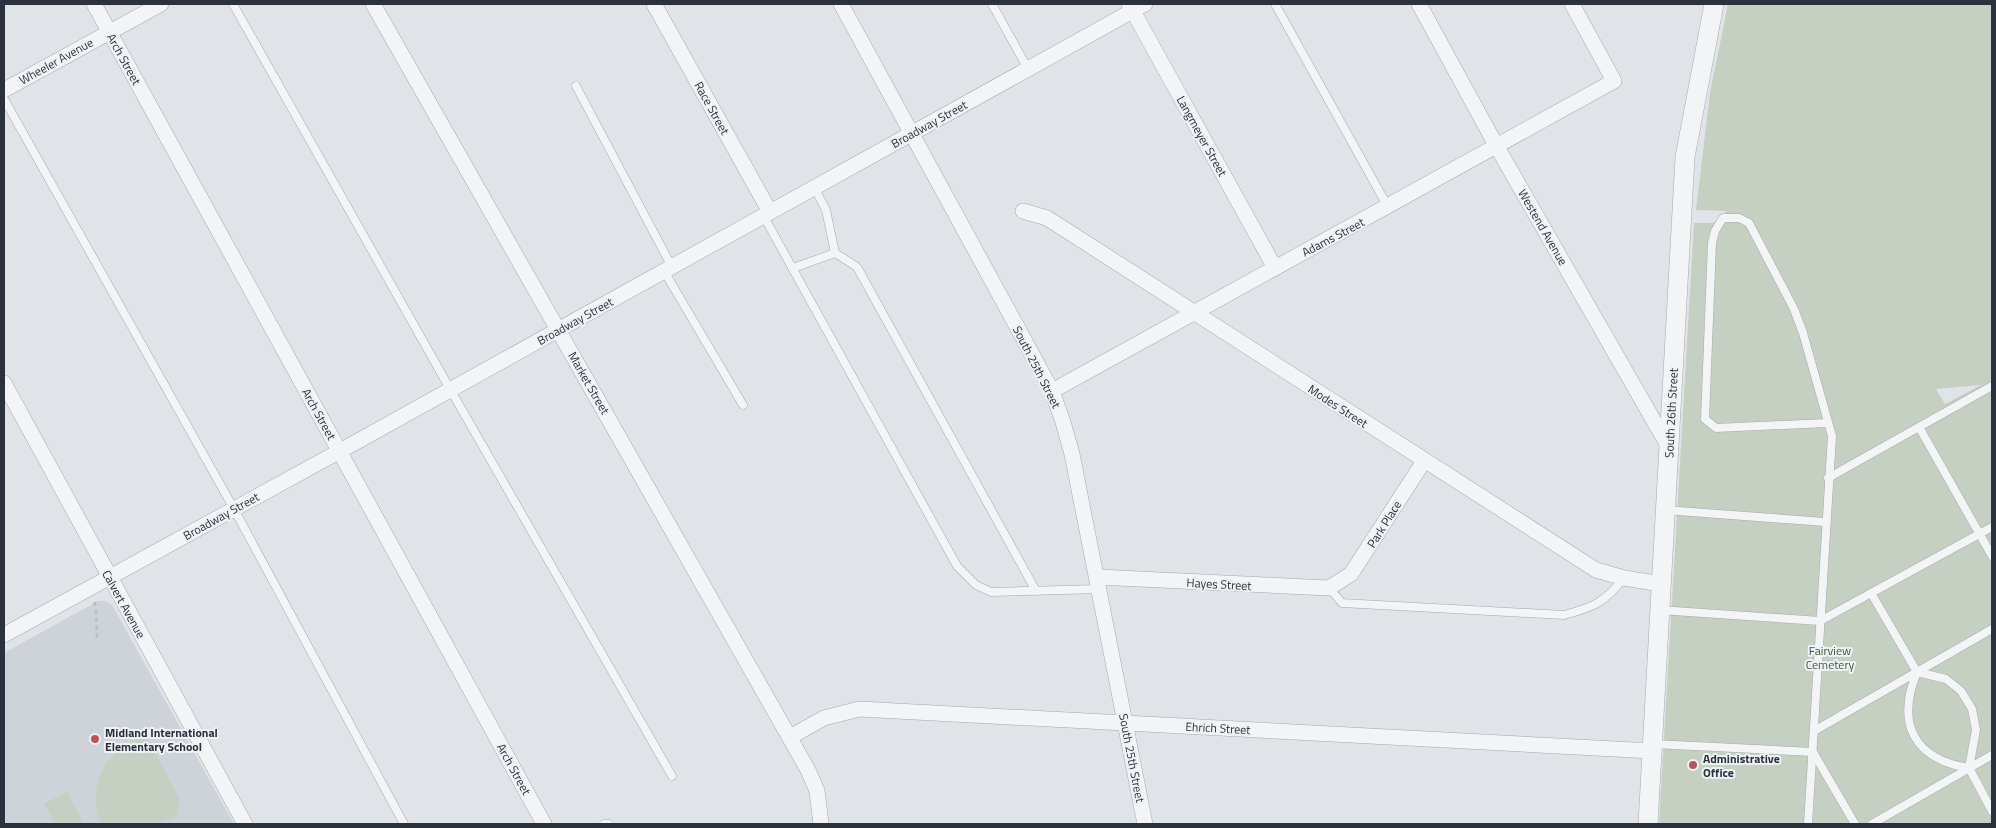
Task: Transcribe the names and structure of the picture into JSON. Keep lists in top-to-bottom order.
{
  "streets": {
    "street": [
      "Arch Street",
      "Wheeler Avenue",
      "Race Street",
      "Broadway Street",
      "Langmeyer Street",
      "Westend Avenue",
      "Adams Street",
      "South 25th Street",
      "Market Street",
      "Modes Street",
      "South 26th Street",
      "Park Place",
      "Hayes Street",
      "Calvert Avenue",
      "Ehrich Street"
    ]
  },
  "crossings": [
    ["Arch Street", "Wheeler Avenue"],
    ["Arch Street", "Broadway Street"],
    ["Race Street", "Broadway Street"],
    ["Broadway Street", "Langmeyer Street"],
    ["Broadway Street", "South 25th Street"],
    ["Broadway Street", "Market Street"],
    ["Broadway Street", "Calvert Avenue"],
    ["Langmeyer Street", "Adams Street"],
    ["Westend Avenue", "Adams Street"],
    ["Westend Avenue", "South 26th Street"],
    ["Adams Street", "South 25th Street"],
    ["Adams Street", "Modes Street"],
    ["South 25th Street", "Hayes Street"],
    ["South 25th Street", "Ehrich Street"],
    ["Market Street", "Ehrich Street"],
    ["Modes Street", "South 26th Street"],
    ["Modes Street", "Park Place"],
    ["South 26th Street", "Ehrich Street"],
    ["Park Place", "Hayes Street"]
  ],
  "parks": ["Fairview Cemetery"],
  "places": ["Midland International Elementary School", "Administrative Office"]
}
